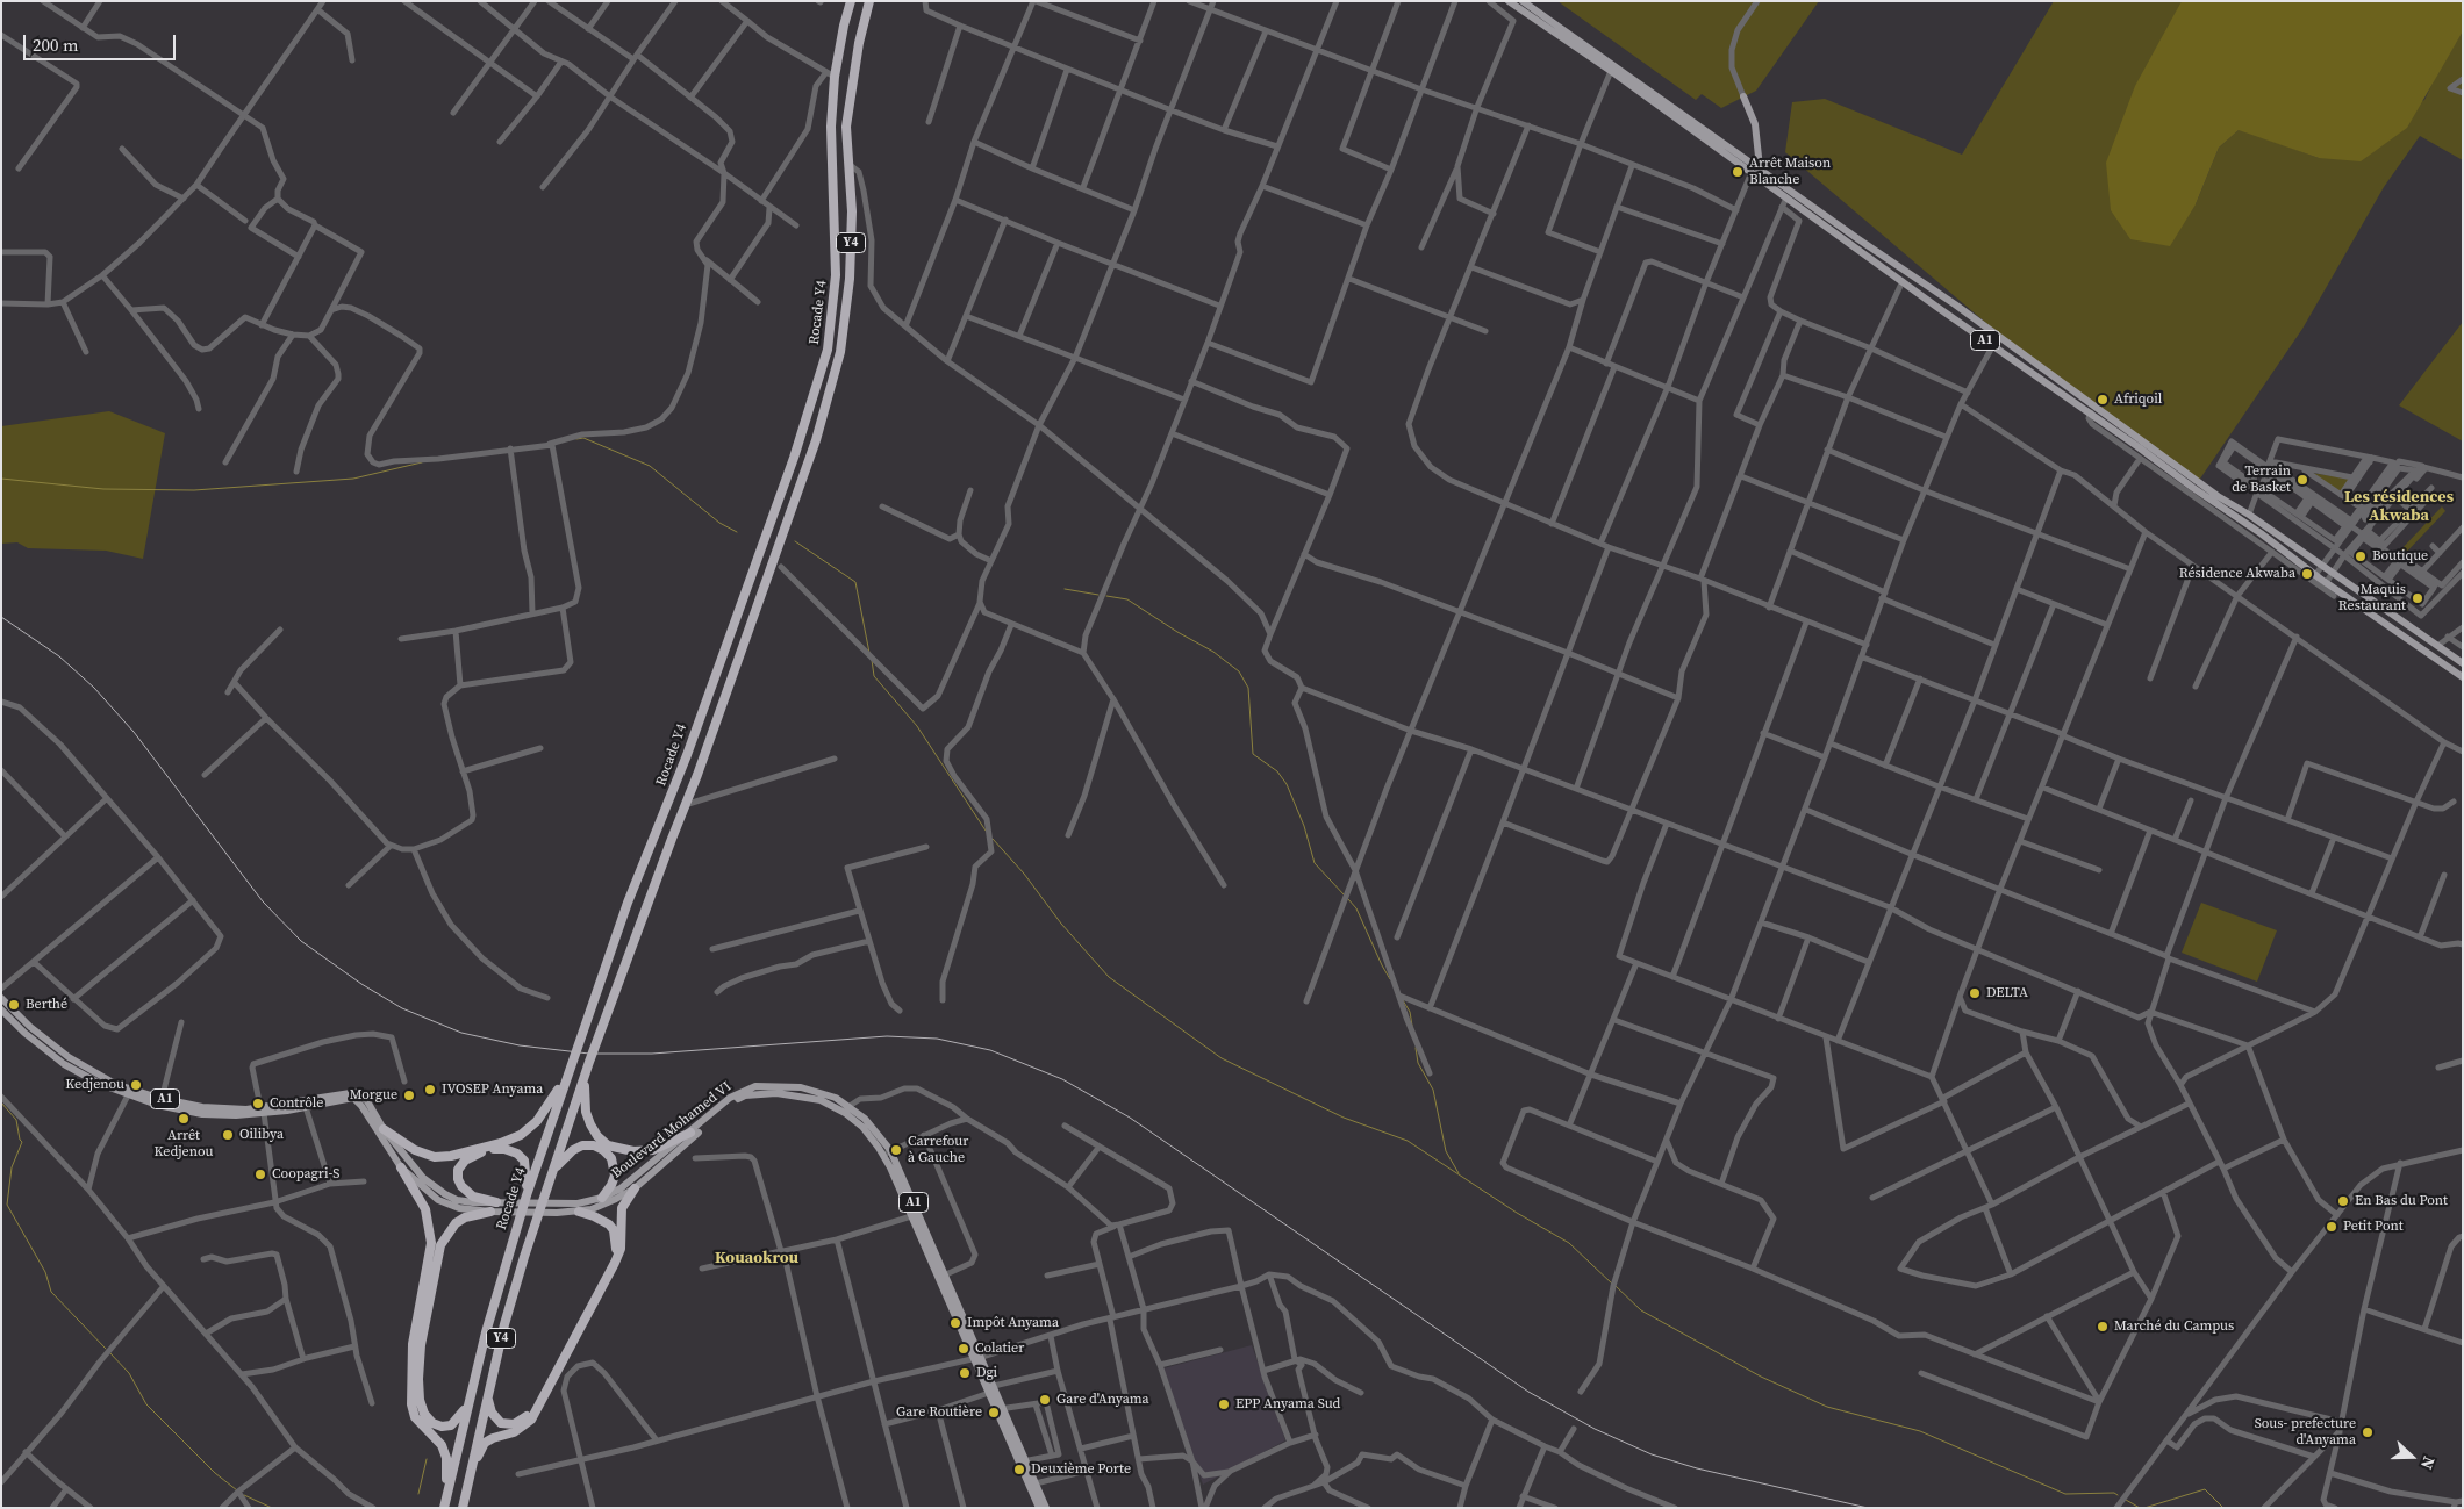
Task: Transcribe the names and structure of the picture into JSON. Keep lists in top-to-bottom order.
{
  "streets": {
    "highway": ["Y4", "Rocade Y4"],
    "main road": ["A1", "Boulevard Mohamed VI"]
  },
  "districts": ["Les résidences Akwaba", "Kouaokrou"],
  "places": [
    "Arrêt Maison Blanche",
    "Afriqoil",
    "Terrain de Basket",
    "Boutique",
    "Résidence Akwaba",
    "Maquis Restaurant",
    "DELTA",
    "Berthé",
    "Kedjenou",
    "IVOSEP Anyama",
    "Morgue",
    "Contrôle",
    "Arrêt Kedjenou",
    "Oilibya",
    "Carrefour à Gauche",
    "Coopagri-S",
    "En Bas du Pont",
    "Petit Pont",
    "Impôt Anyama",
    "Marché du Campus",
    "Colatier",
    "Dgi",
    "Gare d'Anyama",
    "EPP Anyama Sud",
    "Gare Routière",
    "Sous- prefecture d'Anyama",
    "Deuxième Porte"
  ],
  "scale_bar": "200 m",
  "north": "right"
}
